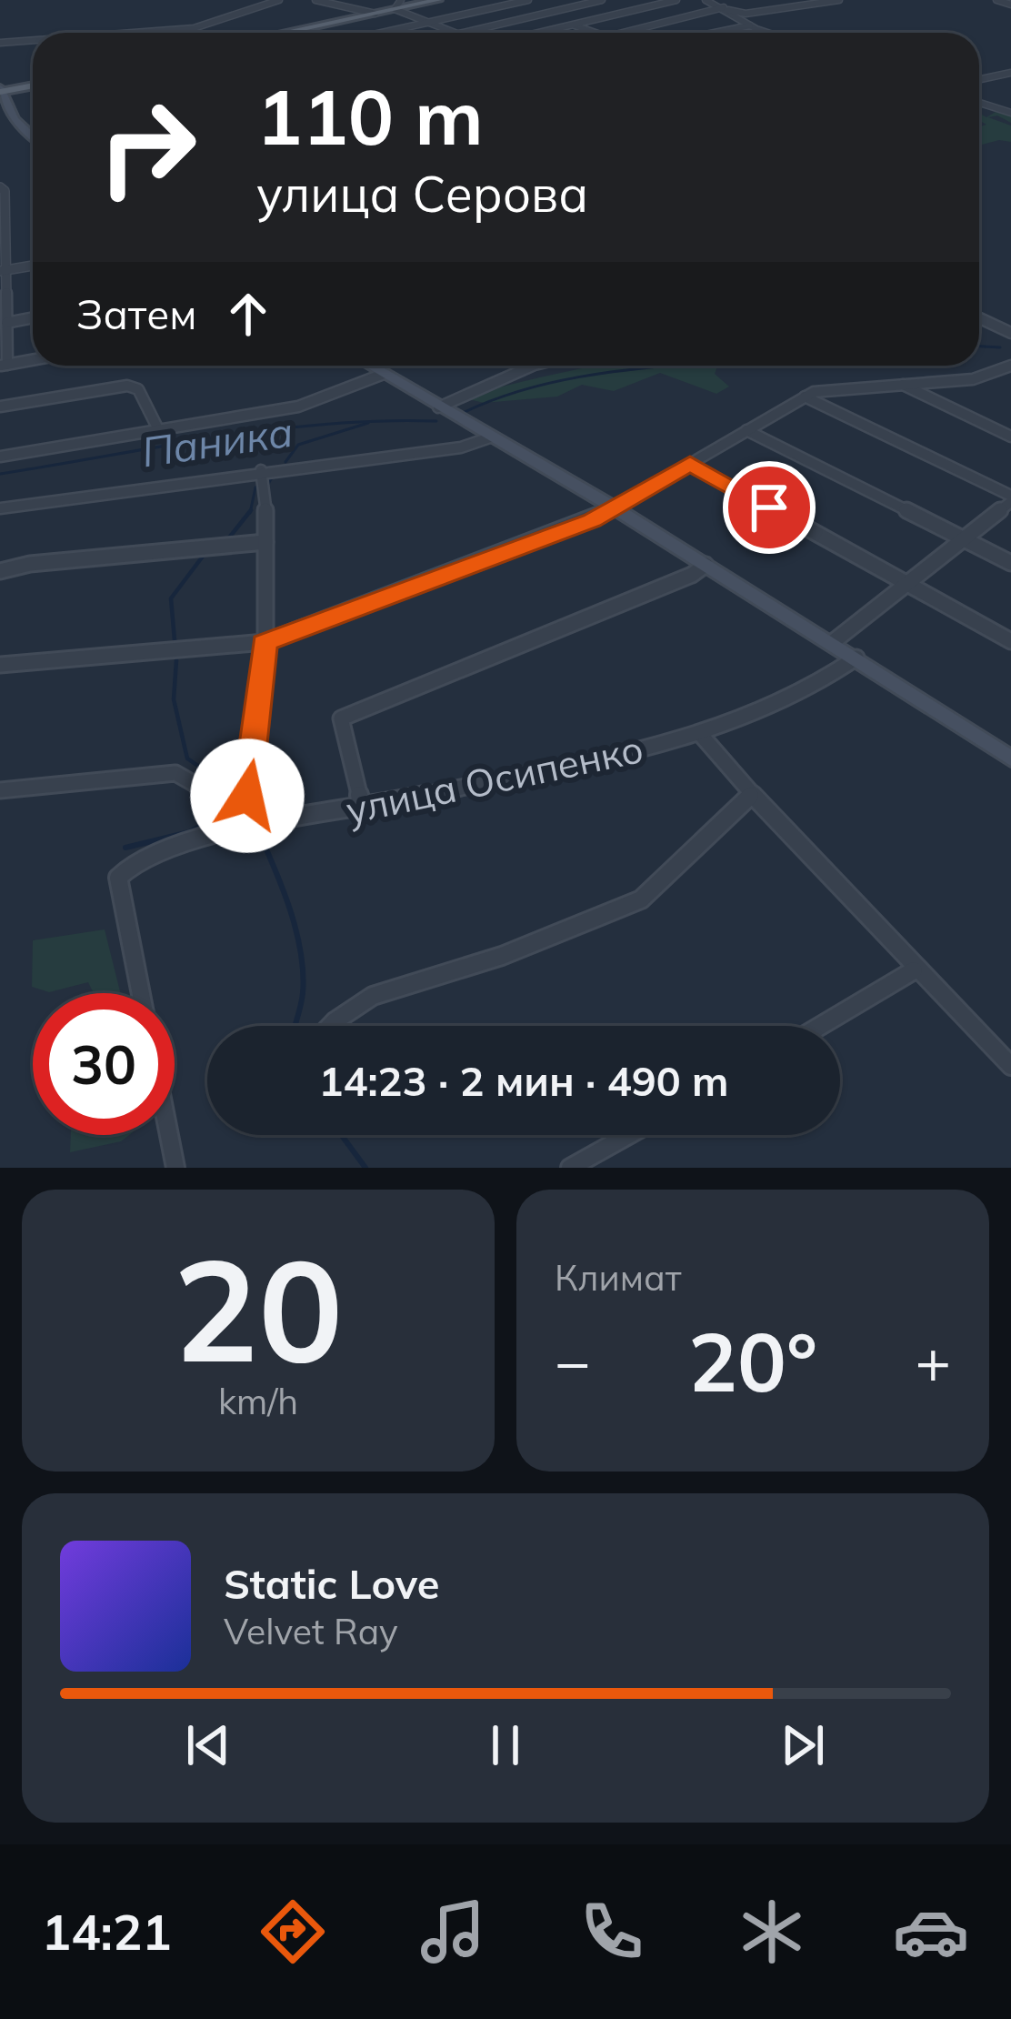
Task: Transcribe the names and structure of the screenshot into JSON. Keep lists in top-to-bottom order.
{
  "streets": {
    "street": ["улица Осипенко"]
  },
  "water": ["Паника"],
  "page": {
    "turn": ["110 m", "улица Серова"],
    "then": "Затем",
    "limit": "30",
    "trip": "14:23 · 2 мин · 490 m",
    "tile": [
      ["20", "km/h"],
      "Климат"
    ],
    "heat": ["−", "20°", "+"],
    "song": ["Static Love", "Velvet Ray"],
    "tabs": "14:21"
  }
}
